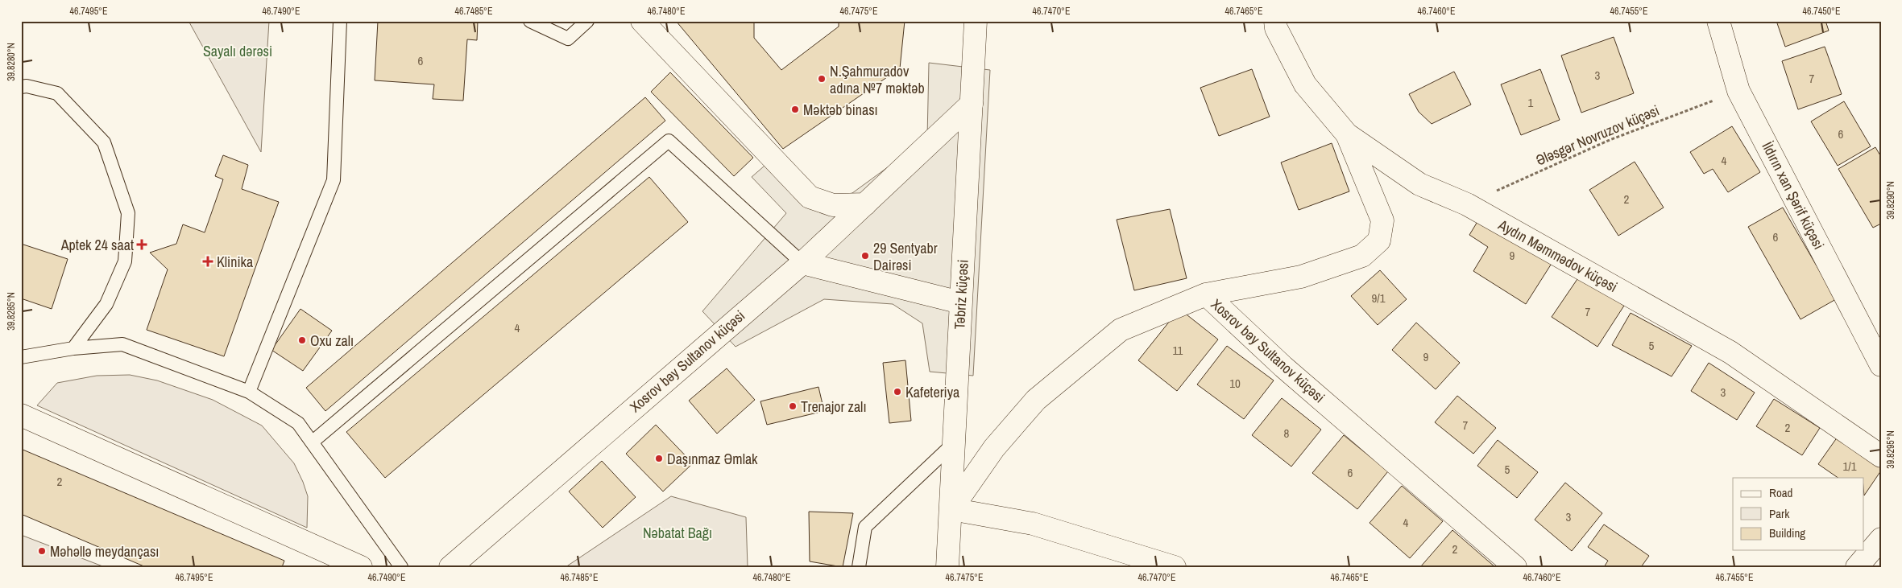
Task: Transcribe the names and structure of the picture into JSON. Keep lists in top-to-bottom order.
{
  "streets": {
    "street": [
      "İldırın xan Şərif küçəsi",
      "Aydın Məmmədov küçəsi",
      "Təbriz küçəsi",
      "Xosrov bəy Sultanov küçəsi"
    ],
    "path": ["Ələsgər Novruzov küçəsi"]
  },
  "crossings": [
    ["Ələsgər Novruzov küçəsi", "İldırın xan Şərif küçəsi"],
    ["Ələsgər Novruzov küçəsi", "Aydın Məmmədov küçəsi"],
    ["Təbriz küçəsi", "Xosrov bəy Sultanov küçəsi"]
  ],
  "parks": ["Sayalı dərəsi", "Nəbatat Bağı"],
  "places": {
    "other": [
      "N.Şahmuradov adına №7 məktəb",
      "Məktəb binası",
      "29 Sentyabr Dairəsi",
      "Oxu zalı",
      "Kafeteriya",
      "Trenajor zalı",
      "Daşınmaz Əmlak",
      "Məhəllə meydançası"
    ],
    "health": ["Aptek 24 saat", "Klinika"]
  },
  "house_numbers": [
    "6",
    "3",
    "7",
    "1",
    "6",
    "4",
    "2",
    "6",
    "9",
    "9/1",
    "7",
    "4",
    "5",
    "11",
    "9",
    "10",
    "3",
    "7",
    "2",
    "8",
    "1/1",
    "5",
    "6",
    "2",
    "3",
    "4",
    "2"
  ],
  "legend": ["Road", "Park", "Building"],
  "coordinates": [
    "46.7495°E",
    "46.7490°E",
    "46.7485°E",
    "46.7480°E",
    "46.7475°E",
    "46.7470°E",
    "46.7465°E",
    "46.7460°E",
    "46.7455°E",
    "46.7450°E",
    "39.8280°N",
    "39.8290°N",
    "39.8285°N",
    "39.8295°N"
  ]
}
